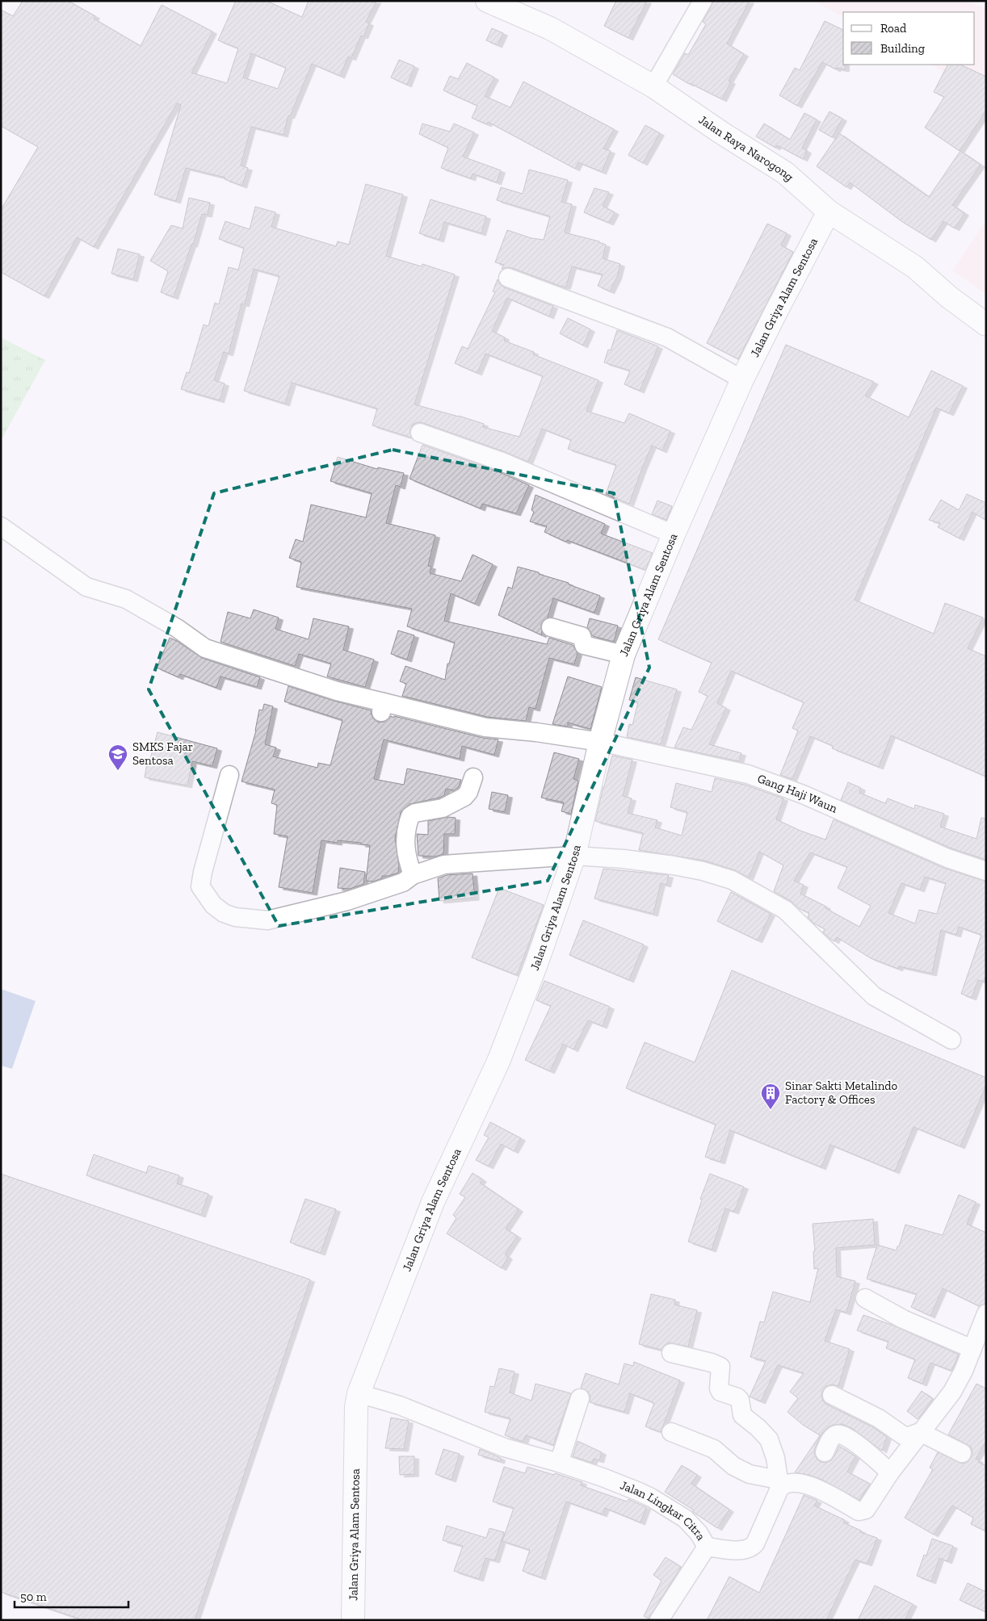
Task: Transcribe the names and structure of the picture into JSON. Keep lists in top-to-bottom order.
{
  "streets": {
    "street": [
      "Jalan Raya Narogong",
      "Jalan Griya Alam Sentosa",
      "Gang Haji Waun",
      "Jalan Lingkar Citra"
    ]
  },
  "crossings": [
    ["Jalan Raya Narogong", "Jalan Griya Alam Sentosa"],
    ["Jalan Griya Alam Sentosa", "Gang Haji Waun"],
    ["Jalan Griya Alam Sentosa", "Jalan Lingkar Citra"]
  ],
  "places": {
    "school or university": ["SMKS Fajar Sentosa"],
    "building": ["Sinar Sakti Metalindo Factory & Offices"]
  },
  "legend": ["Road", "Building"],
  "scale_bar": "50 m"
}
